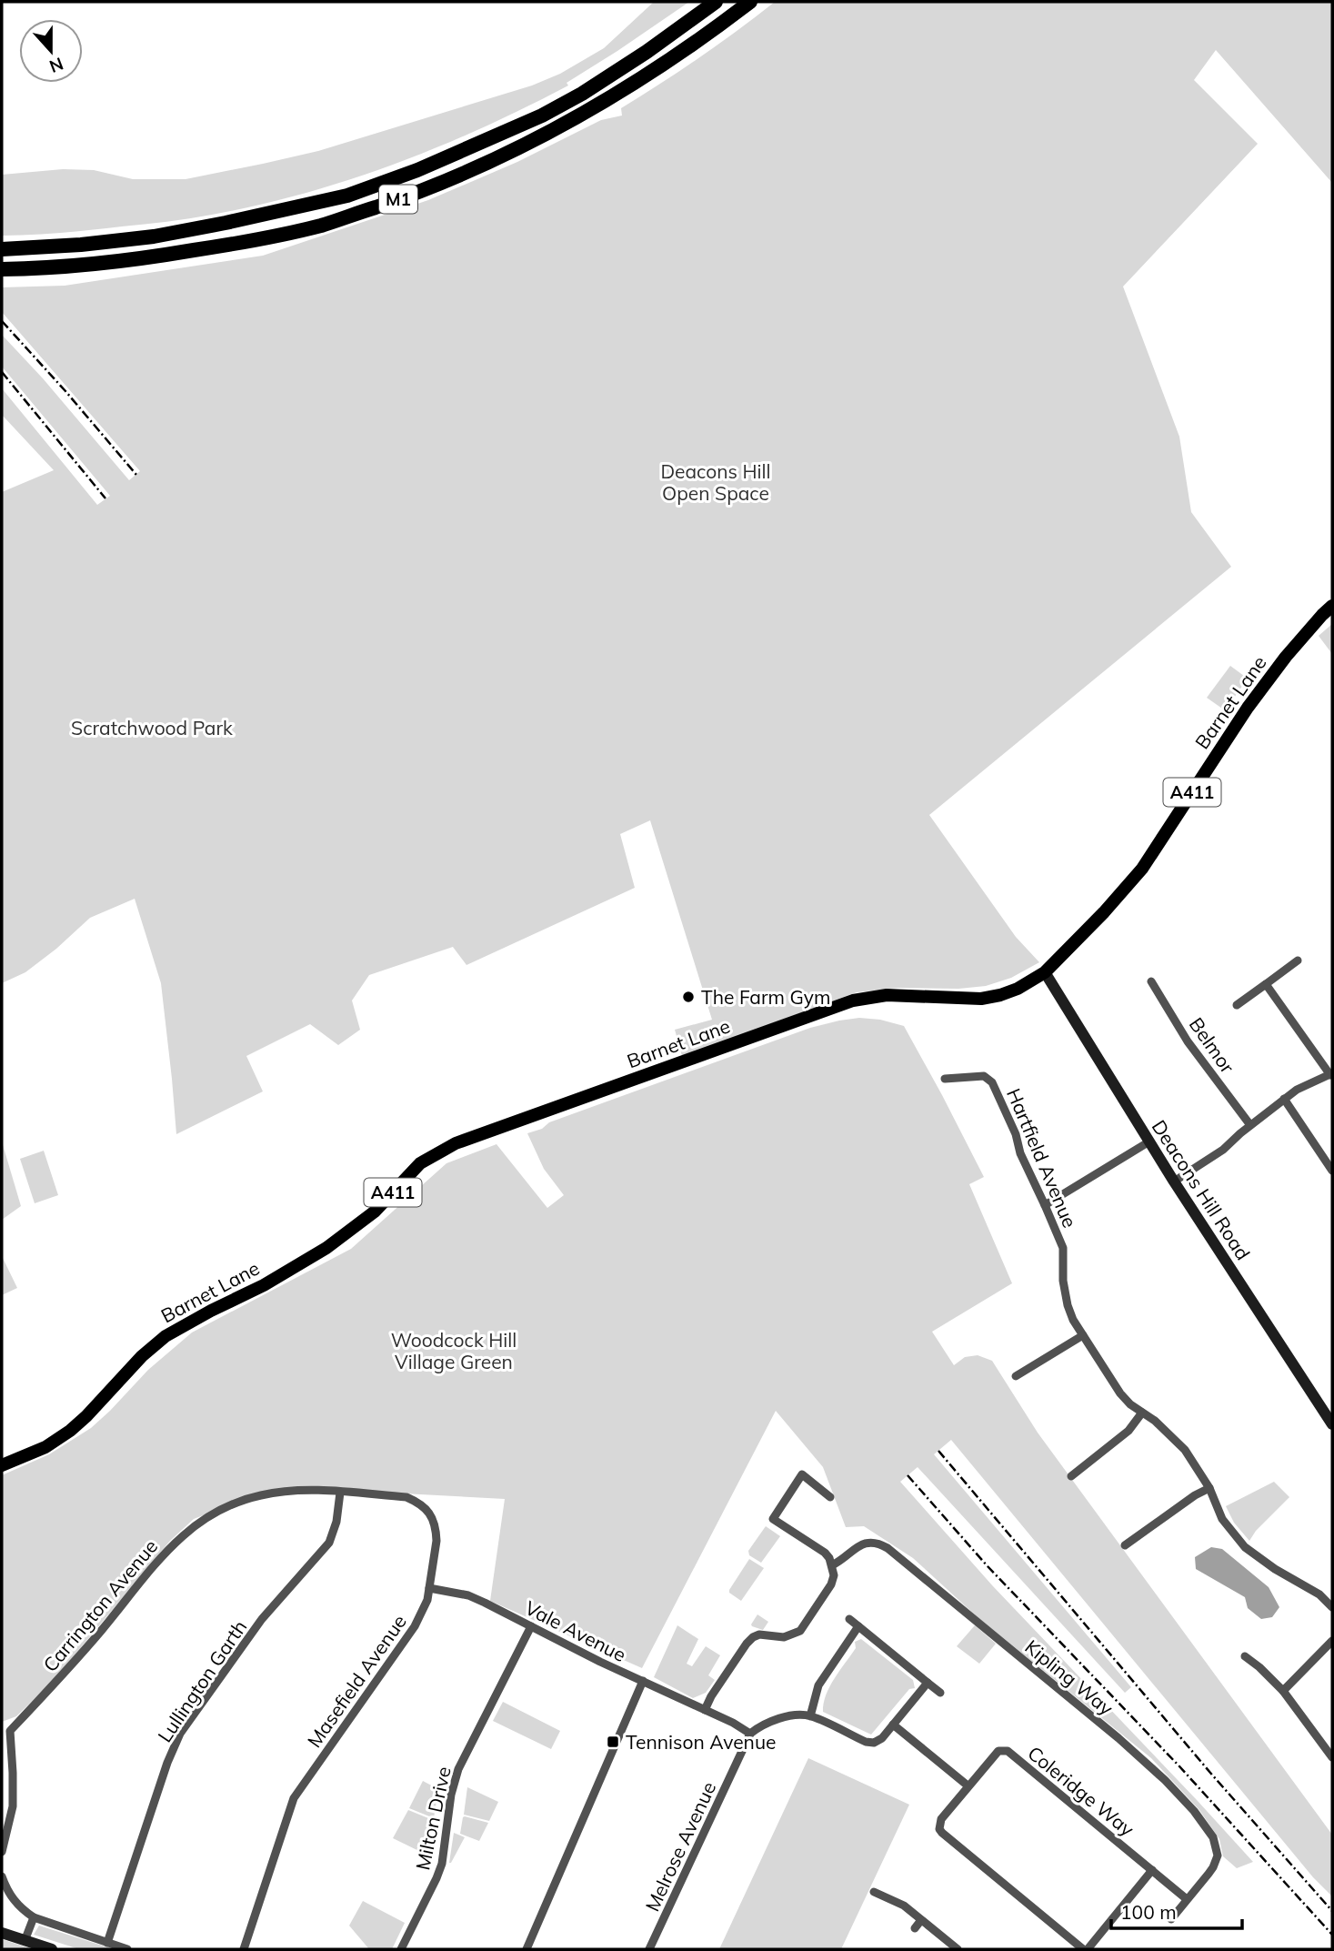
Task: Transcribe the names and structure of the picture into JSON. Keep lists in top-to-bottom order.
{
  "streets": {
    "highway": ["M1"],
    "main road": ["Barnet Lane", "A411"],
    "street": [
      "Belmor",
      "Hartfield Avenue",
      "Deacons Hill Road",
      "Carrington Avenue",
      "Vale Avenue",
      "Kipling Way",
      "Lullington Garth",
      "Masefield Avenue",
      "Coleridge Way",
      "Milton Drive",
      "Melrose Avenue"
    ]
  },
  "crossings": [
    ["Barnet Lane", "Deacons Hill Road"],
    ["Carrington Avenue", "Lullington Garth"],
    ["Carrington Avenue", "Masefield Avenue"],
    ["Vale Avenue", "Masefield Avenue"],
    ["Vale Avenue", "Milton Drive"],
    ["Kipling Way", "Coleridge Way"],
    ["Lullington Garth", "Masefield Avenue"]
  ],
  "parks": ["Deacons Hill Open Space", "Scratchwood Park", "Woodcock Hill Village Green"],
  "places": {
    "other": ["The Farm Gym"],
    "transit": ["Tennison Avenue"]
  },
  "scale_bar": "100 m",
  "north": "bottom"
}
